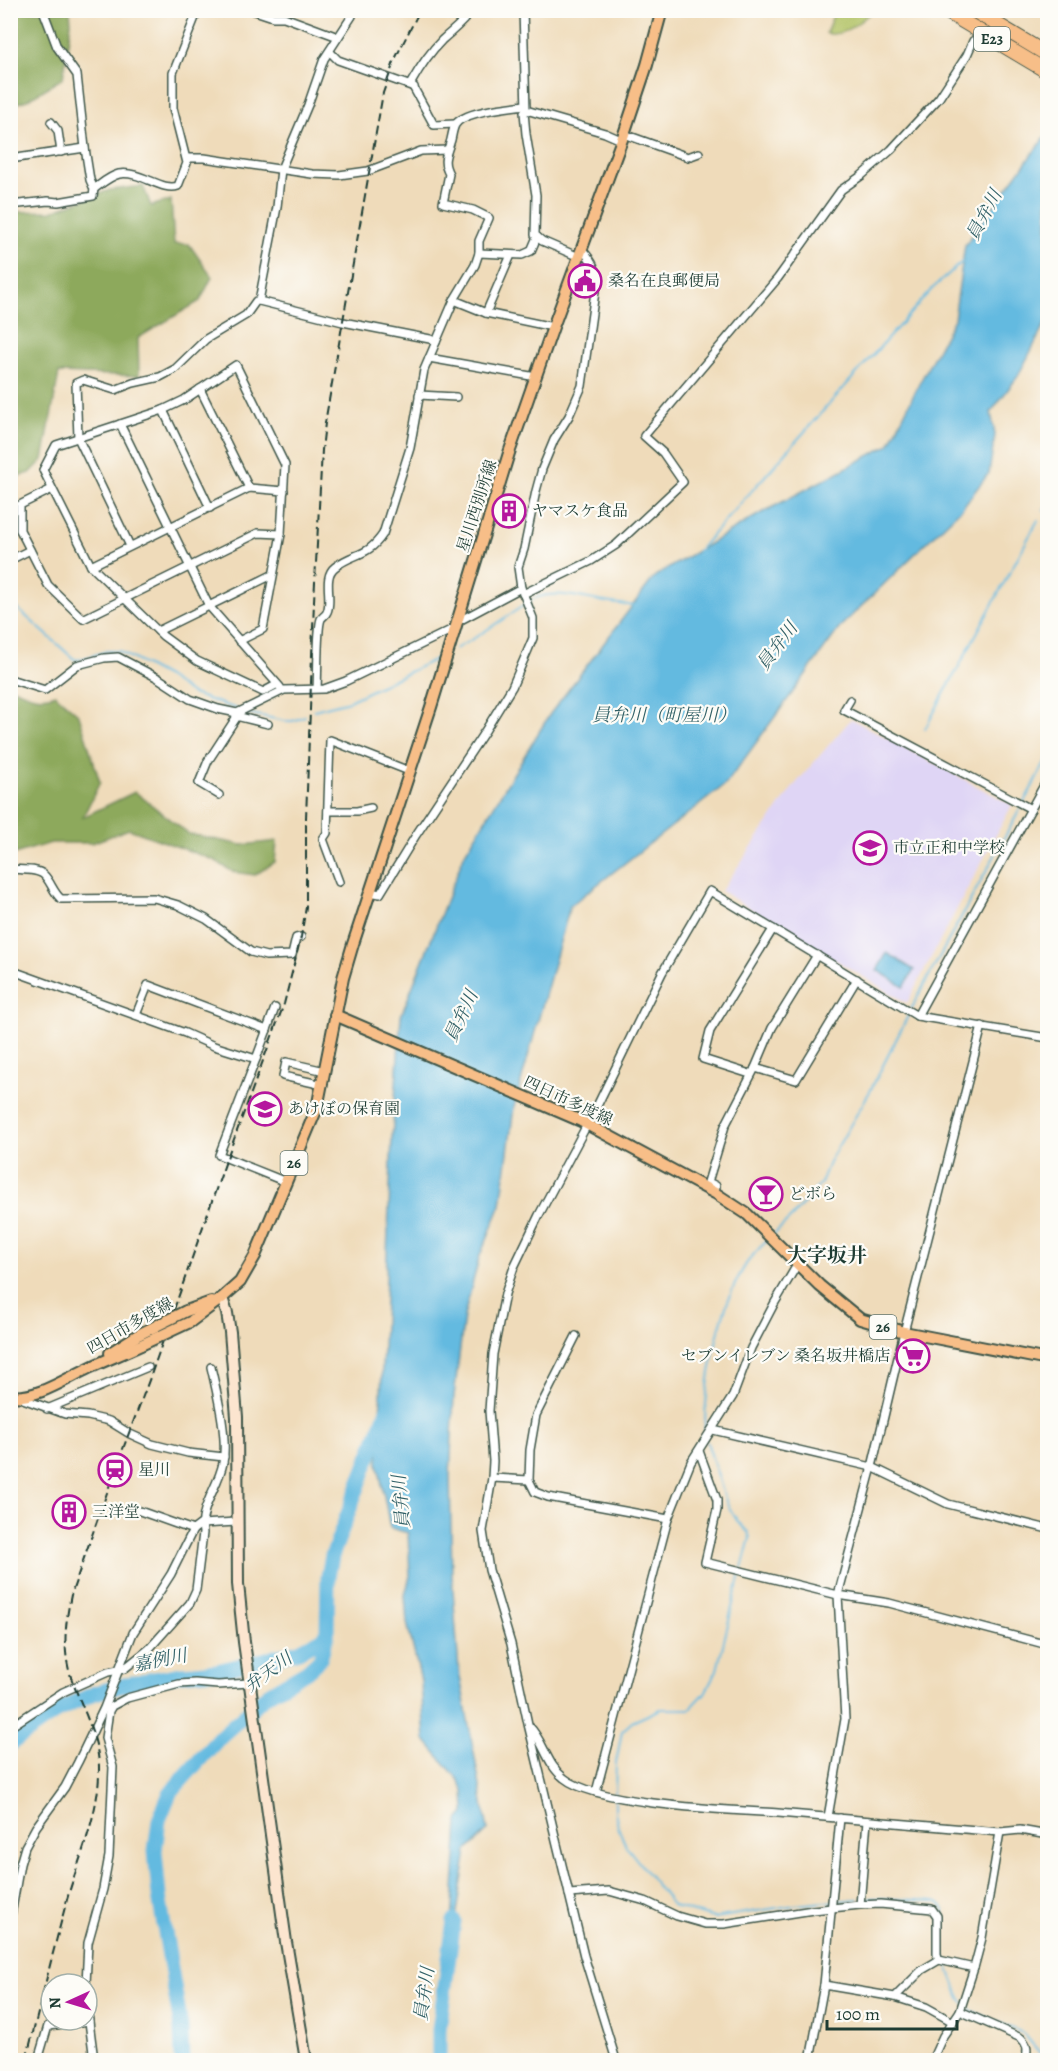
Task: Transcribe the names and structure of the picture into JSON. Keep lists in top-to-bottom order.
{
  "streets": {
    "highway": ["E23"],
    "main road": ["星川西別所線", "四日市多度線", "26"]
  },
  "crossings": [
    ["星川西別所線", "四日市多度線"]
  ],
  "districts": ["大字坂井"],
  "water": [
    "員弁川",
    "員弁川（町屋川）",
    "嘉例川",
    "弁天川"
  ],
  "places": {
    "public building": ["桑名在良郵便局"],
    "building": ["ヤマスケ食品", "三洋堂"],
    "school or university": ["市立正和中学校", "あけぼの保育園"],
    "bar": ["どボら"],
    "supermarket": ["セブンイレブン 桑名坂井橋店"],
    "station": ["星川"]
  },
  "scale_bar": "100 m",
  "north": "left"
}
